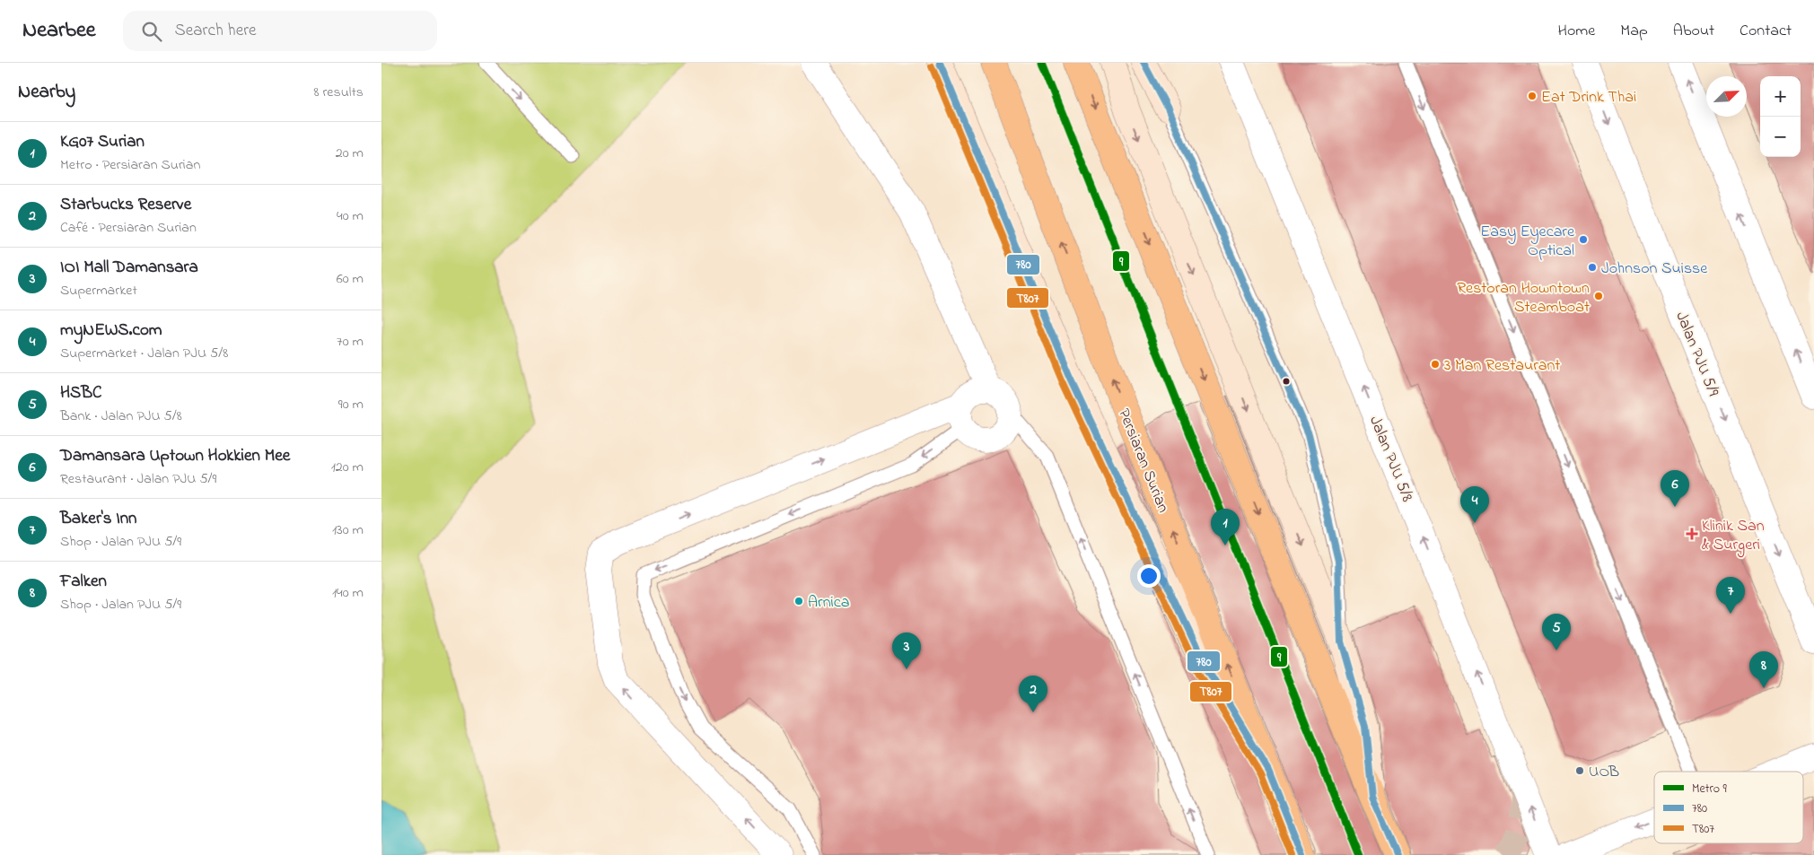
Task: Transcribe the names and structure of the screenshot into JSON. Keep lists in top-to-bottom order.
{
  "streets": {
    "main road": ["Persiaran Surian"],
    "street": ["Jalan PJU 5/9", "Jalan PJU 5/8"]
  },
  "one_way": ["Jalan PJU 5/8"],
  "places": {
    "other": [
      "Eat Drink Thai",
      "Easy Eyecare Optical",
      "Johnson Suisse",
      "Restoran Howntown Steamboat",
      "3 Man Restaurant",
      "Arnica",
      "UOB"
    ],
    "health": ["Klinik San & Surgeri"]
  },
  "lines": ["metro line 9", "transit line 780", "transit line T807"],
  "legend": ["Metro 9", "780", "T807"],
  "north": "top right",
  "page": {
    "header": "Nearbee",
    "search": "Search here",
    "nav": [
      "Home",
      "Map",
      "About",
      "Contact"
    ],
    "heading": ["Nearby", "8 results"],
    "map_buttons": ["+", "−"],
    "list": [
      {
        "mark": "1",
        "name": "KG07 Surian",
        "note": "Metro · Persiaran Surian",
        "value": "20 m"
      },
      {
        "mark": "2",
        "name": "Starbucks Reserve",
        "note": "Café · Persiaran Surian",
        "value": "40 m"
      },
      {
        "mark": "3",
        "name": "IOI Mall Damansara",
        "note": "Supermarket",
        "value": "60 m"
      },
      {
        "mark": "4",
        "name": "myNEWS.com",
        "note": "Supermarket · Jalan PJU 5/8",
        "value": "70 m"
      },
      {
        "mark": "5",
        "name": "HSBC",
        "note": "Bank · Jalan PJU 5/8",
        "value": "90 m"
      },
      {
        "mark": "6",
        "name": "Damansara Uptown Hokkien Mee",
        "note": "Restaurant · Jalan PJU 5/9",
        "value": "120 m"
      },
      {
        "mark": "7",
        "name": "Baker's Inn",
        "note": "Shop · Jalan PJU 5/9",
        "value": "130 m"
      },
      {
        "mark": "8",
        "name": "Falken",
        "note": "Shop · Jalan PJU 5/9",
        "value": "140 m"
      }
    ],
    "pins": [
      "6",
      "4",
      "1",
      "7",
      "5",
      "3",
      "8",
      "2"
    ]
  }
}
